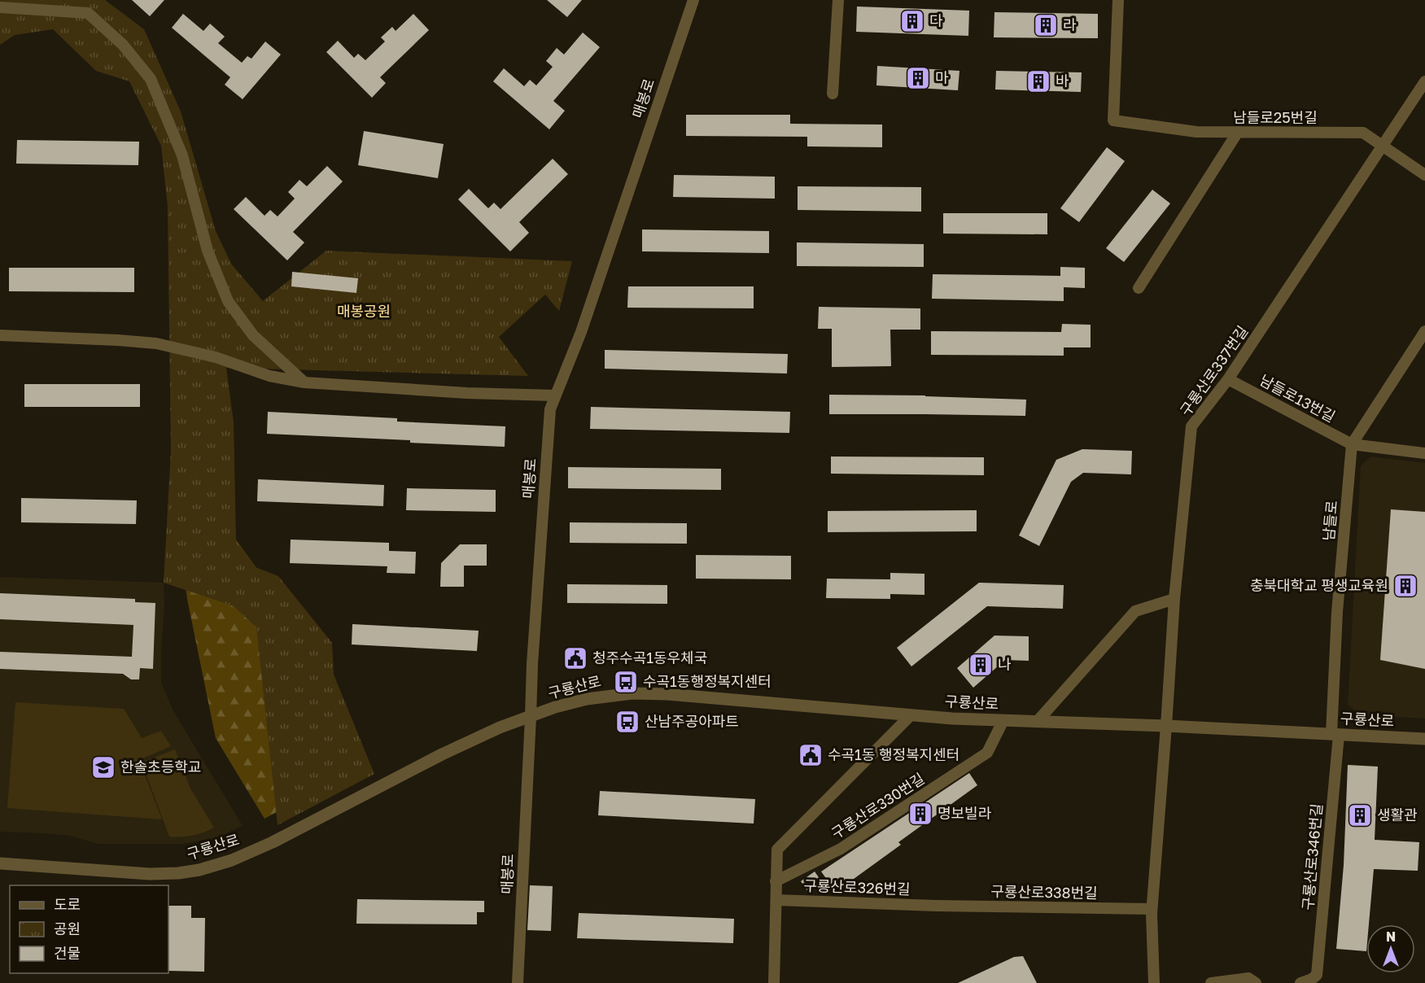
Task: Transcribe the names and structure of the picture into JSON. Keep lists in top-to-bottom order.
{
  "streets": {
    "street": [
      "매봉로",
      "남들로25번길",
      "구룡산로337번길",
      "남들로13번길",
      "남들로",
      "구룡산로",
      "구룡산로330번길",
      "구룡산로346번길",
      "구룡산로326번길",
      "구룡산로338번길"
    ]
  },
  "crossings": [
    ["매봉로", "구룡산로"],
    ["남들로25번길", "구룡산로337번길"],
    ["구룡산로337번길", "남들로13번길"],
    ["구룡산로337번길", "구룡산로"],
    ["남들로13번길", "남들로"],
    ["남들로", "구룡산로"],
    ["남들로", "구룡산로346번길"],
    ["구룡산로", "구룡산로330번길"],
    ["구룡산로", "구룡산로346번길"],
    ["구룡산로326번길", "구룡산로338번길"]
  ],
  "parks": ["매봉공원"],
  "places": {
    "building": [
      "다",
      "라",
      "마",
      "바",
      "충북대학교 평생교육원",
      "나",
      "명보빌라",
      "생활관"
    ],
    "public building": ["청주수곡1동우체국", "수곡1동 행정복지센터"],
    "bus stop": ["수곡1동행정복지센터", "산남주공아파트"],
    "school or university": ["한솔초등학교"]
  },
  "legend": ["도로", "공원", "건물"],
  "north": "top"
}
